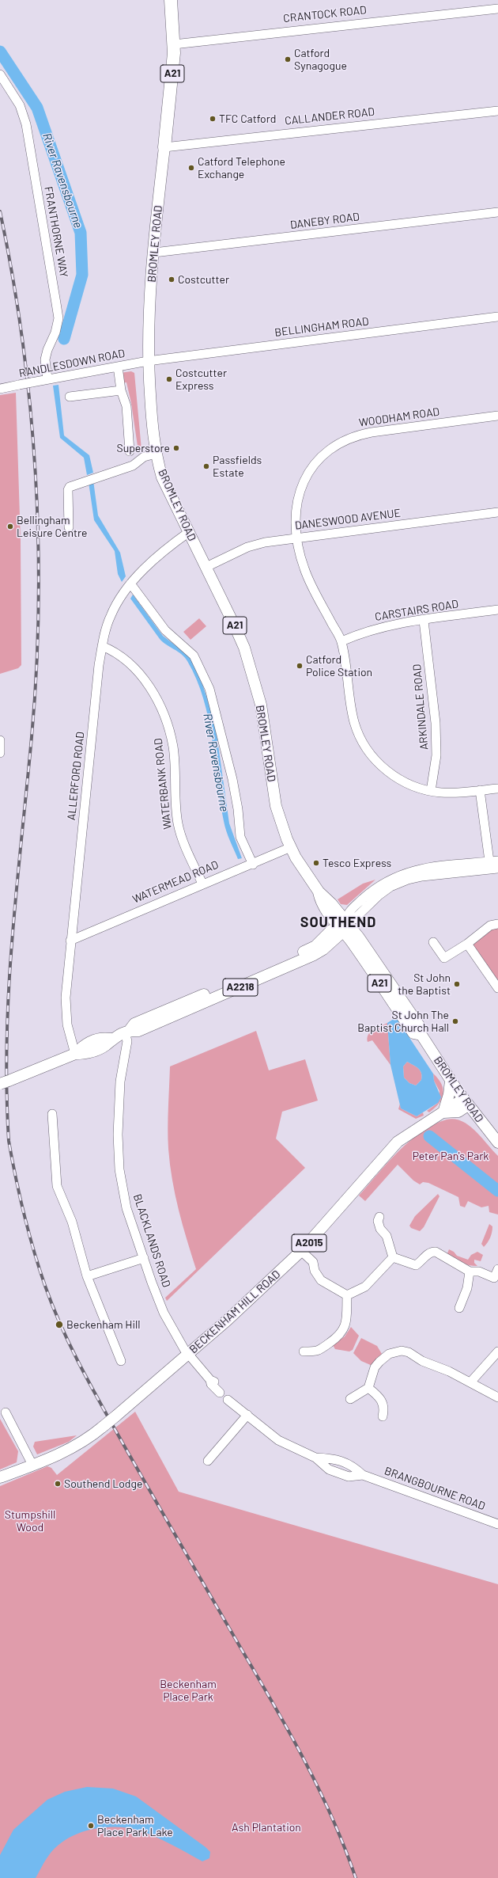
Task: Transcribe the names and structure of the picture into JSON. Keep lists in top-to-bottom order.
{
  "streets": {
    "highway": ["A21", "BROMLEY ROAD"],
    "main road": ["A2218", "A2015", "BECKENHAM HILL ROAD"],
    "street": [
      "CRANTOCK ROAD",
      "CALLANDER ROAD",
      "DANEBY ROAD",
      "FRANTHORNE WAY",
      "BELLINGHAM ROAD",
      "RANDLESDOWN ROAD",
      "WOODHAM ROAD",
      "DANESWOOD AVENUE",
      "CARSTAIRS ROAD",
      "ARKINDALE ROAD",
      "ALLERFORD ROAD",
      "WATERBANK ROAD",
      "WATERMEAD ROAD",
      "BLACKLANDS ROAD",
      "BRANGBOURNE ROAD"
    ]
  },
  "crossings": [
    ["CRANTOCK ROAD", "BROMLEY ROAD"],
    ["CALLANDER ROAD", "BROMLEY ROAD"],
    ["DANEBY ROAD", "BROMLEY ROAD"],
    ["FRANTHORNE WAY", "RANDLESDOWN ROAD"],
    ["BROMLEY ROAD", "BELLINGHAM ROAD"],
    ["BROMLEY ROAD", "RANDLESDOWN ROAD"],
    ["BROMLEY ROAD", "DANESWOOD AVENUE"],
    ["BROMLEY ROAD", "ALLERFORD ROAD"],
    ["BROMLEY ROAD", "WATERMEAD ROAD"],
    ["BROMLEY ROAD", "A2218"],
    ["BROMLEY ROAD", "BECKENHAM HILL ROAD"],
    ["BELLINGHAM ROAD", "RANDLESDOWN ROAD"],
    ["WOODHAM ROAD", "DANESWOOD AVENUE"],
    ["WOODHAM ROAD", "CARSTAIRS ROAD"],
    ["WOODHAM ROAD", "ARKINDALE ROAD"],
    ["CARSTAIRS ROAD", "ARKINDALE ROAD"],
    ["ALLERFORD ROAD", "WATERBANK ROAD"],
    ["ALLERFORD ROAD", "WATERMEAD ROAD"],
    ["ALLERFORD ROAD", "A2218"],
    ["WATERBANK ROAD", "WATERMEAD ROAD"],
    ["A2218", "BLACKLANDS ROAD"],
    ["BLACKLANDS ROAD", "BECKENHAM HILL ROAD"]
  ],
  "districts": ["SOUTHEND"],
  "water": ["River Ravensbourne"],
  "parks": [
    "Peter Pan's Park",
    "Stumpshill Wood",
    "Beckenham Place Park",
    "Ash Plantation"
  ],
  "places": [
    "Catford Synagogue",
    "TFC Catford",
    "Catford Telephone Exchange",
    "Costcutter",
    "Costcutter Express",
    "Superstore",
    "Passfields Estate",
    "Bellingham Leisure Centre",
    "Catford Police Station",
    "Tesco Express",
    "St John the Baptist",
    "St John The Baptist Church Hall",
    "Beckenham Hill",
    "Southend Lodge",
    "Beckenham Place Park Lake"
  ]
}
